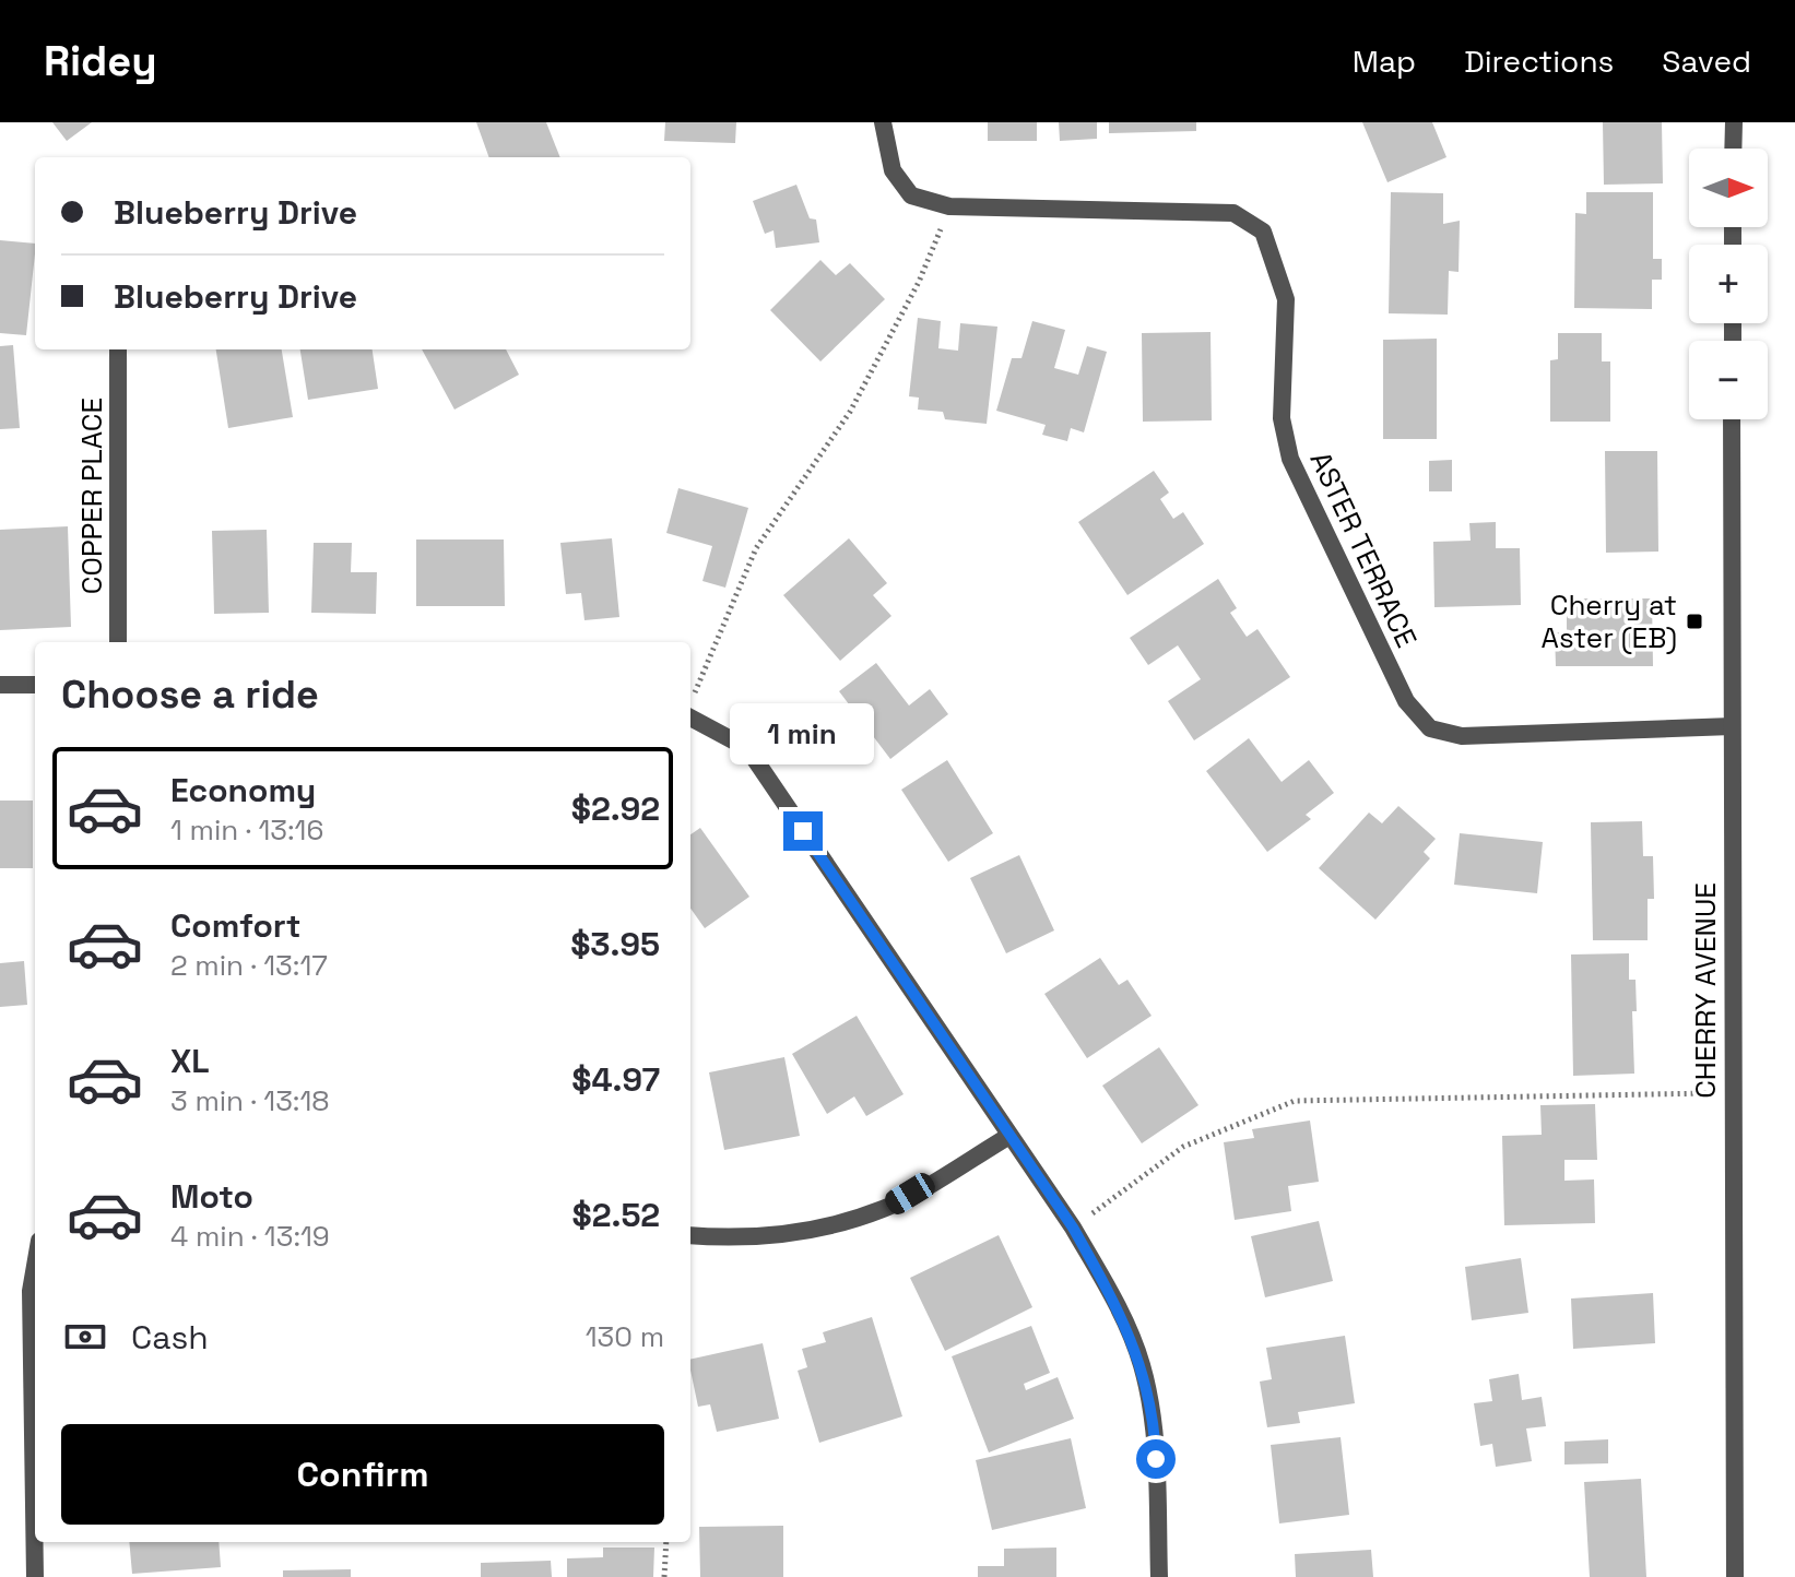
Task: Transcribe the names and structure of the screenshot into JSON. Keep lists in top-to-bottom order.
{
  "streets": {
    "street": ["COPPER PLACE", "ASTER TERRACE", "CHERRY AVENUE"]
  },
  "crossings": [
    ["ASTER TERRACE", "CHERRY AVENUE"]
  ],
  "places": {
    "transit": ["Cherry at Aster (EB)"]
  },
  "north": "right",
  "page": {
    "header": "Ridey",
    "nav": ["Map", "Directions", "Saved"],
    "map_buttons": ["+", "−"],
    "banner": ["Blueberry Drive", "Blueberry Drive"],
    "heading": "Choose a ride",
    "bubble": "1 min",
    "list": [
      {
        "name": "Economy",
        "note": "1 min · 13:16",
        "value": "$2.92"
      },
      {
        "name": "Comfort",
        "note": "2 min · 13:17",
        "value": "$3.95"
      },
      {
        "name": "XL",
        "note": "3 min · 13:18",
        "value": "$4.97"
      },
      {
        "name": "Moto",
        "note": "4 min · 13:19",
        "value": "$2.52"
      }
    ],
    "pay": ["Cash", "130 m"],
    "buttons": "Confirm"
  }
}
